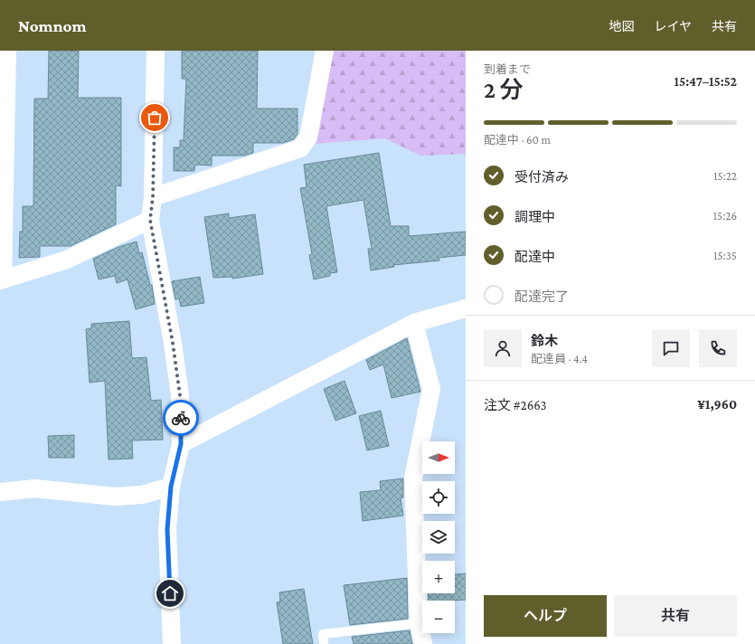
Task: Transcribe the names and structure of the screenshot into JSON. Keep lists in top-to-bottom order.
{
  "north": "right",
  "page": {
    "header": "Nomnom",
    "nav": ["地図", "レイヤ", "共有"],
    "heading": ["2 分", "到着まで", "15:47–15:52"],
    "panel": [
      "鈴木",
      "配達員 · 4.4",
      "注文 #2663",
      "¥1,960"
    ],
    "bar": "配達中 · 60 m",
    "list": [
      ["受付済み", "15:22"],
      ["調理中", "15:26"],
      ["配達中", "15:35"],
      "配達完了"
    ],
    "map_buttons": ["+", "−"],
    "buttons": ["ヘルプ", "共有"]
  }
}
